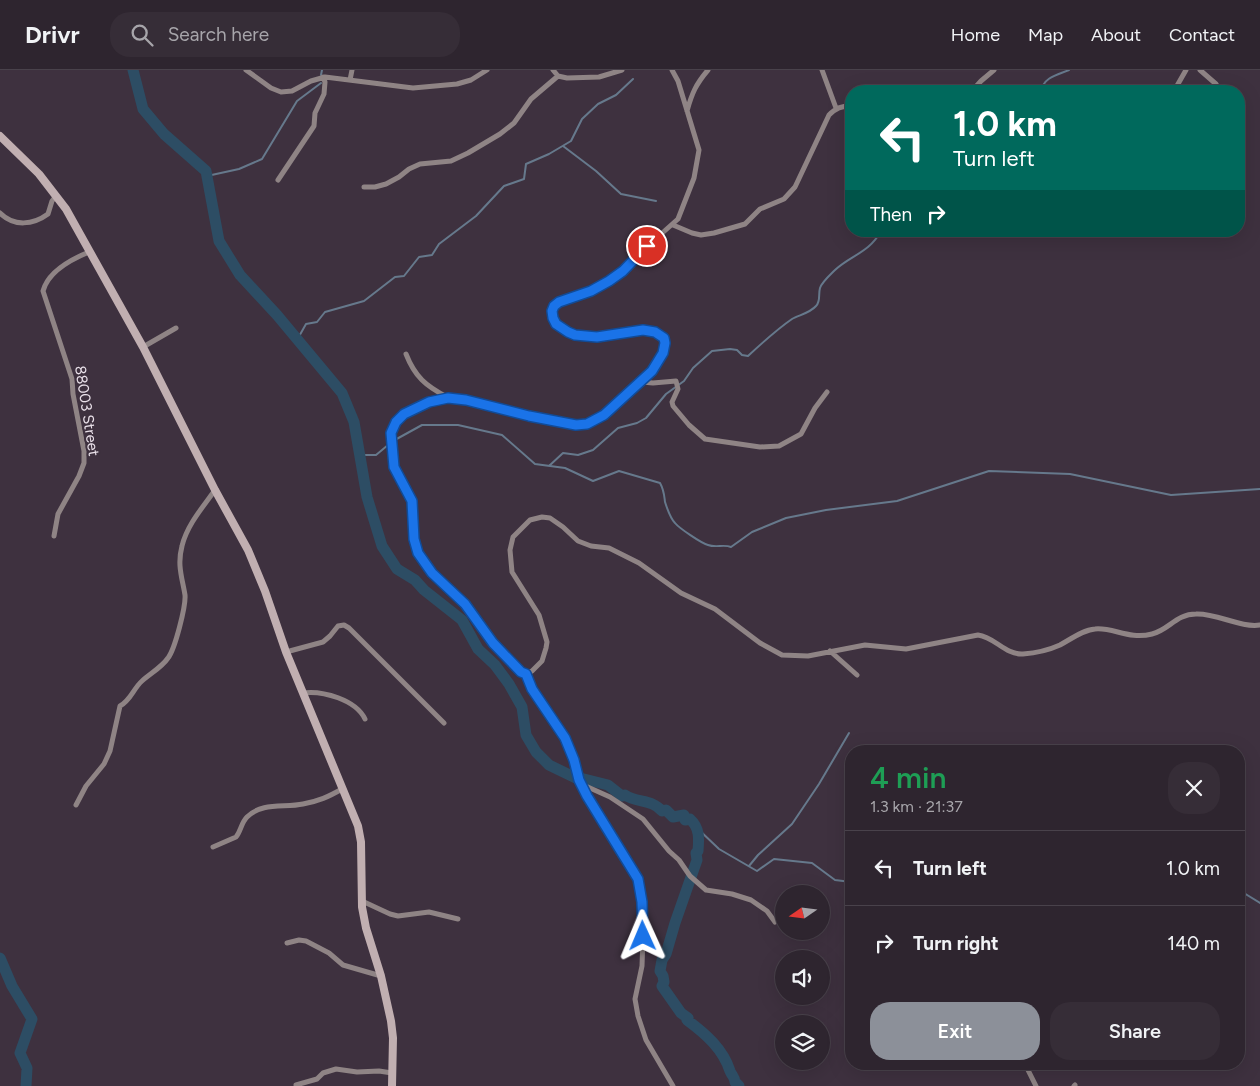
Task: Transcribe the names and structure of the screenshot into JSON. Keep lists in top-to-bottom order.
{
  "streets": {
    "street": ["88003 Street"]
  },
  "north": "left",
  "page": {
    "header": "Drivr",
    "search": "Search here",
    "nav": [
      "Home",
      "Map",
      "About",
      "Contact"
    ],
    "turn": ["1.0 km", "Turn left"],
    "then": "Then",
    "heading": ["4 min", "1.3 km · 21:37"],
    "list": [
      {
        "name": "Turn left",
        "value": "1.0 km"
      },
      {
        "name": "Turn right",
        "value": "140 m"
      }
    ],
    "buttons": ["Exit", "Share"]
  }
}
